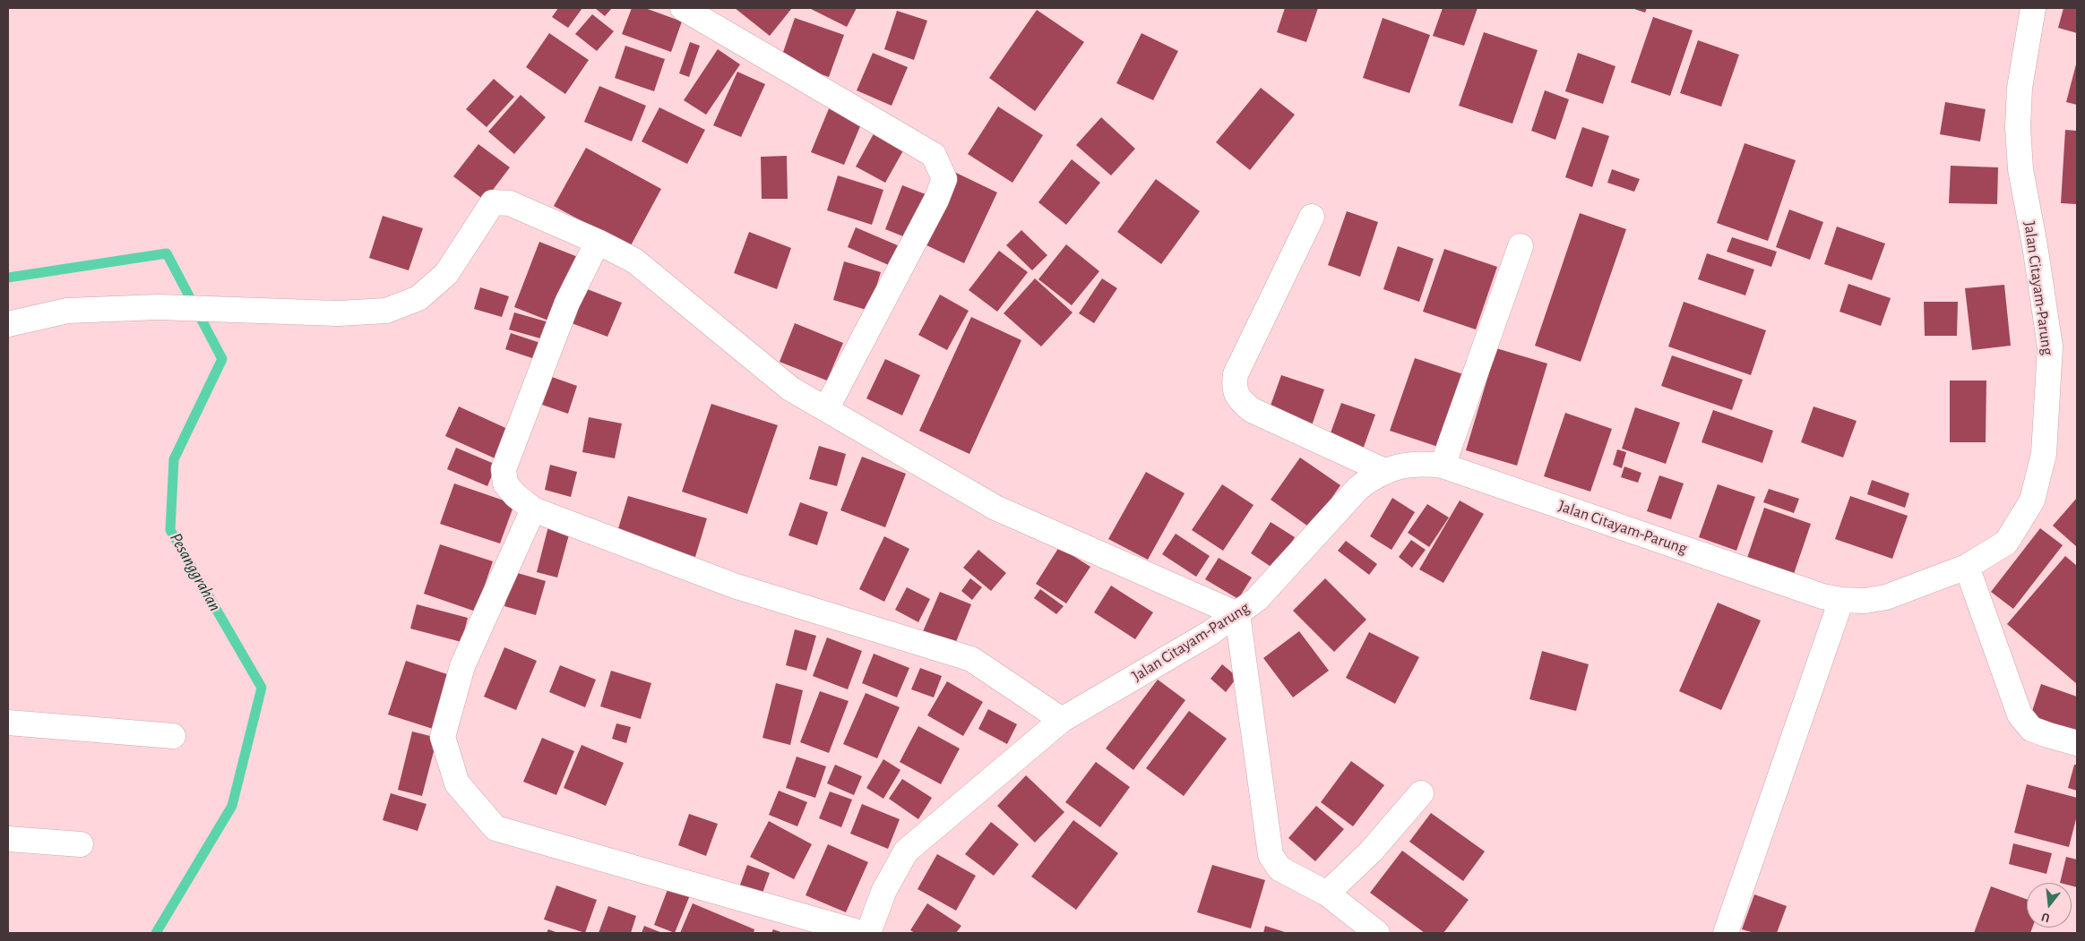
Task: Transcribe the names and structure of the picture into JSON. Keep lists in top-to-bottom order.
{
  "streets": {
    "street": ["Jalan Citayam-Parung"]
  },
  "water": ["Pesanggrahan"],
  "north": "bottom"
}
